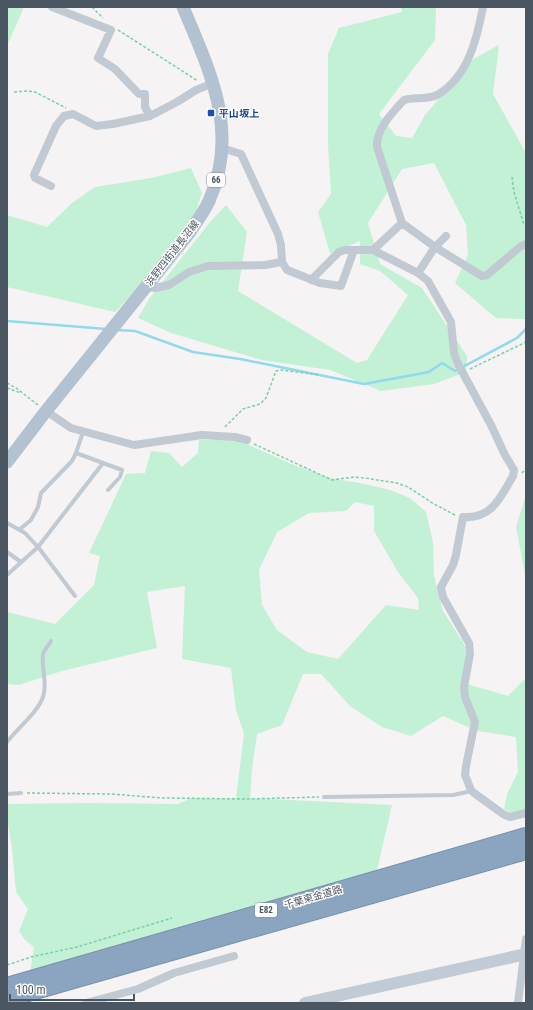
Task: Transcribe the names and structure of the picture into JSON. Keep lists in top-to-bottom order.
{
  "streets": {
    "highway": ["千葉東金道路", "E82"],
    "main road": ["66", "浜野四街道長沼線"]
  },
  "places": {
    "transit": ["平山坂上"]
  },
  "scale_bar": "100 m"
}
